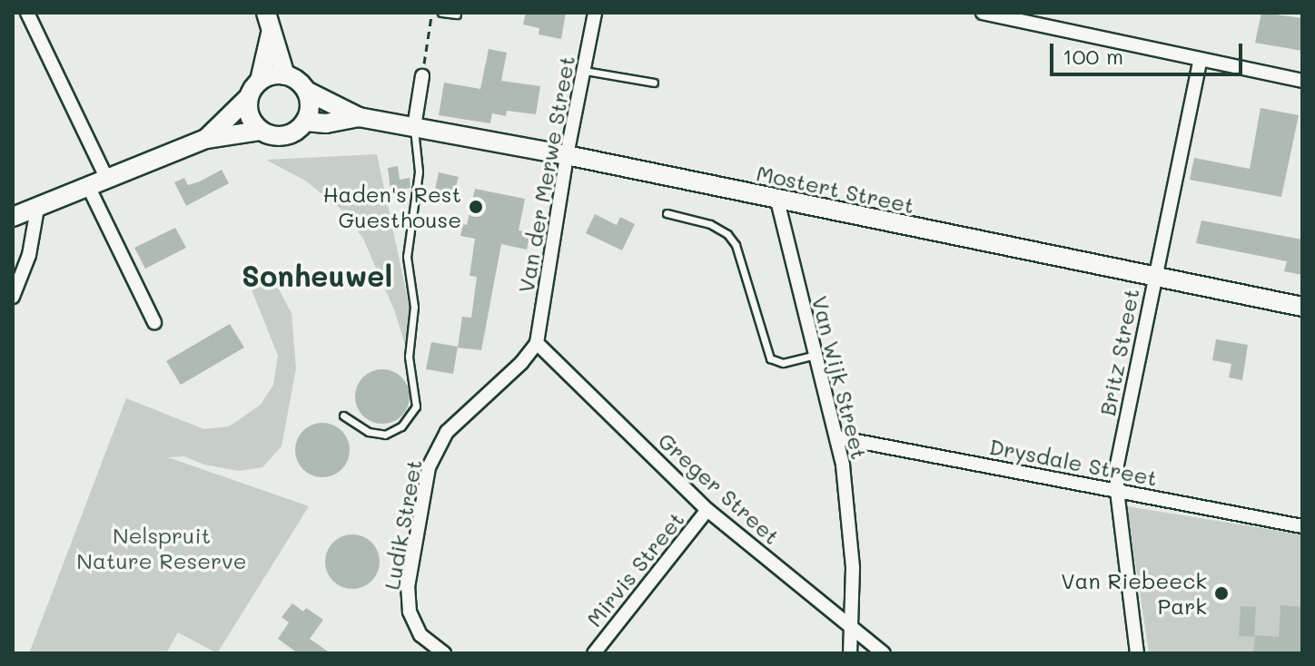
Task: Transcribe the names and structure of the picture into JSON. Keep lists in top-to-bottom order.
{
  "streets": {
    "street": [
      "Van der Merwe Street",
      "Mostert Street",
      "Britz Street",
      "Van Wijk Street",
      "Drysdale Street",
      "Greger Street",
      "Ludik Street",
      "Mirvis Street"
    ]
  },
  "crossings": [
    ["Van der Merwe Street", "Mostert Street"],
    ["Van der Merwe Street", "Greger Street"],
    ["Van der Merwe Street", "Ludik Street"],
    ["Mostert Street", "Britz Street"],
    ["Mostert Street", "Van Wijk Street"],
    ["Britz Street", "Drysdale Street"],
    ["Van Wijk Street", "Drysdale Street"],
    ["Van Wijk Street", "Greger Street"],
    ["Greger Street", "Ludik Street"],
    ["Greger Street", "Mirvis Street"]
  ],
  "districts": ["Sonheuwel"],
  "parks": ["Nelspruit Nature Reserve"],
  "places": ["Haden's Rest Guesthouse", "Van Riebeeck Park"],
  "scale_bar": "100 m"
}
